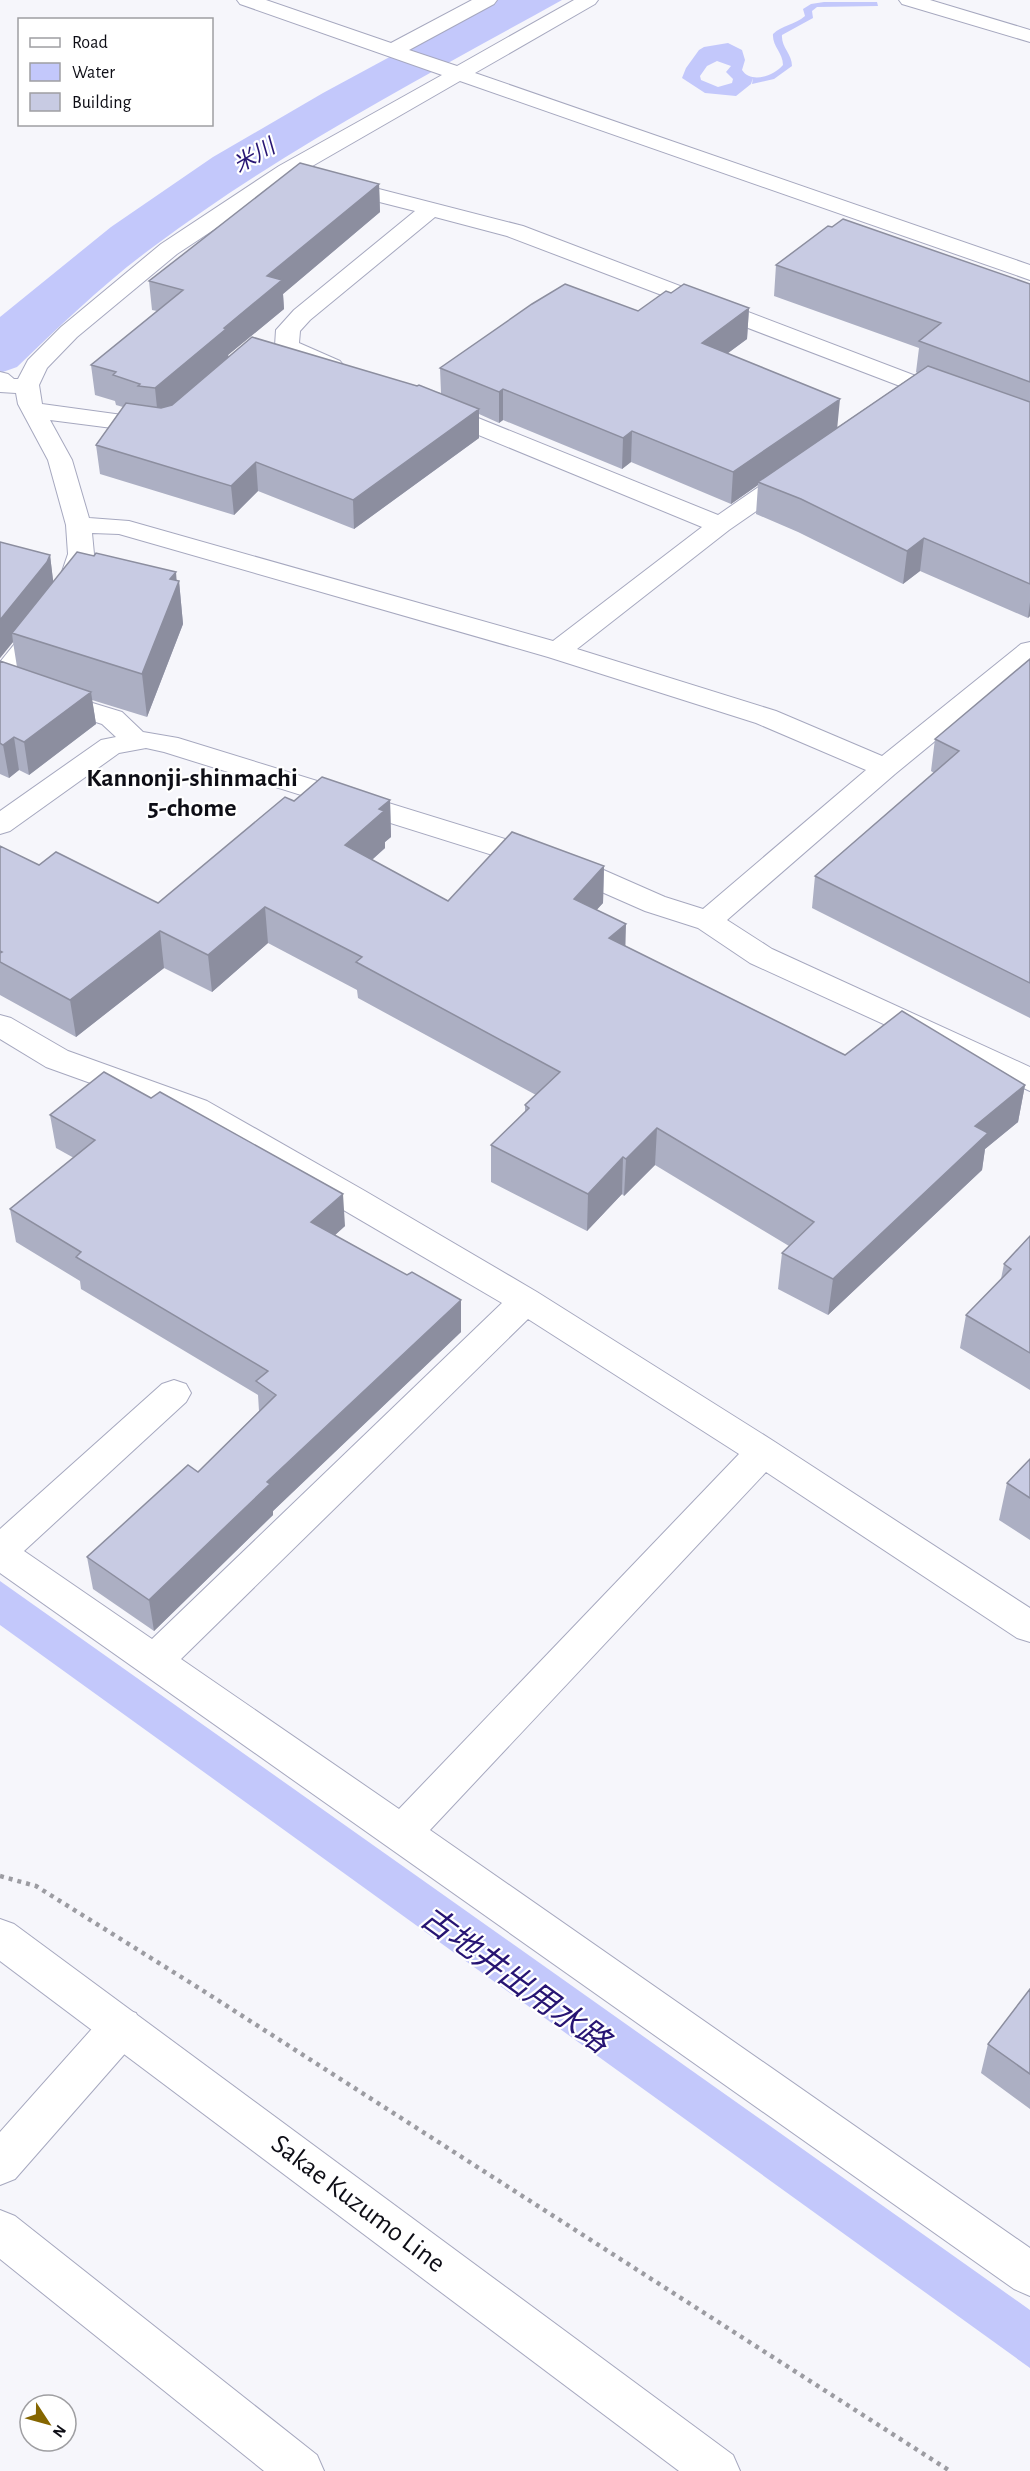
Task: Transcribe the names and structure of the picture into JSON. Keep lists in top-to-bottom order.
{
  "streets": {
    "street": ["Sakae Kuzumo Line"]
  },
  "districts": ["Kannonji-shinmachi 5-chome"],
  "water": ["米川", "古地井出用水路"],
  "legend": ["Road", "Water", "Building"],
  "north": "bottom right"
}
